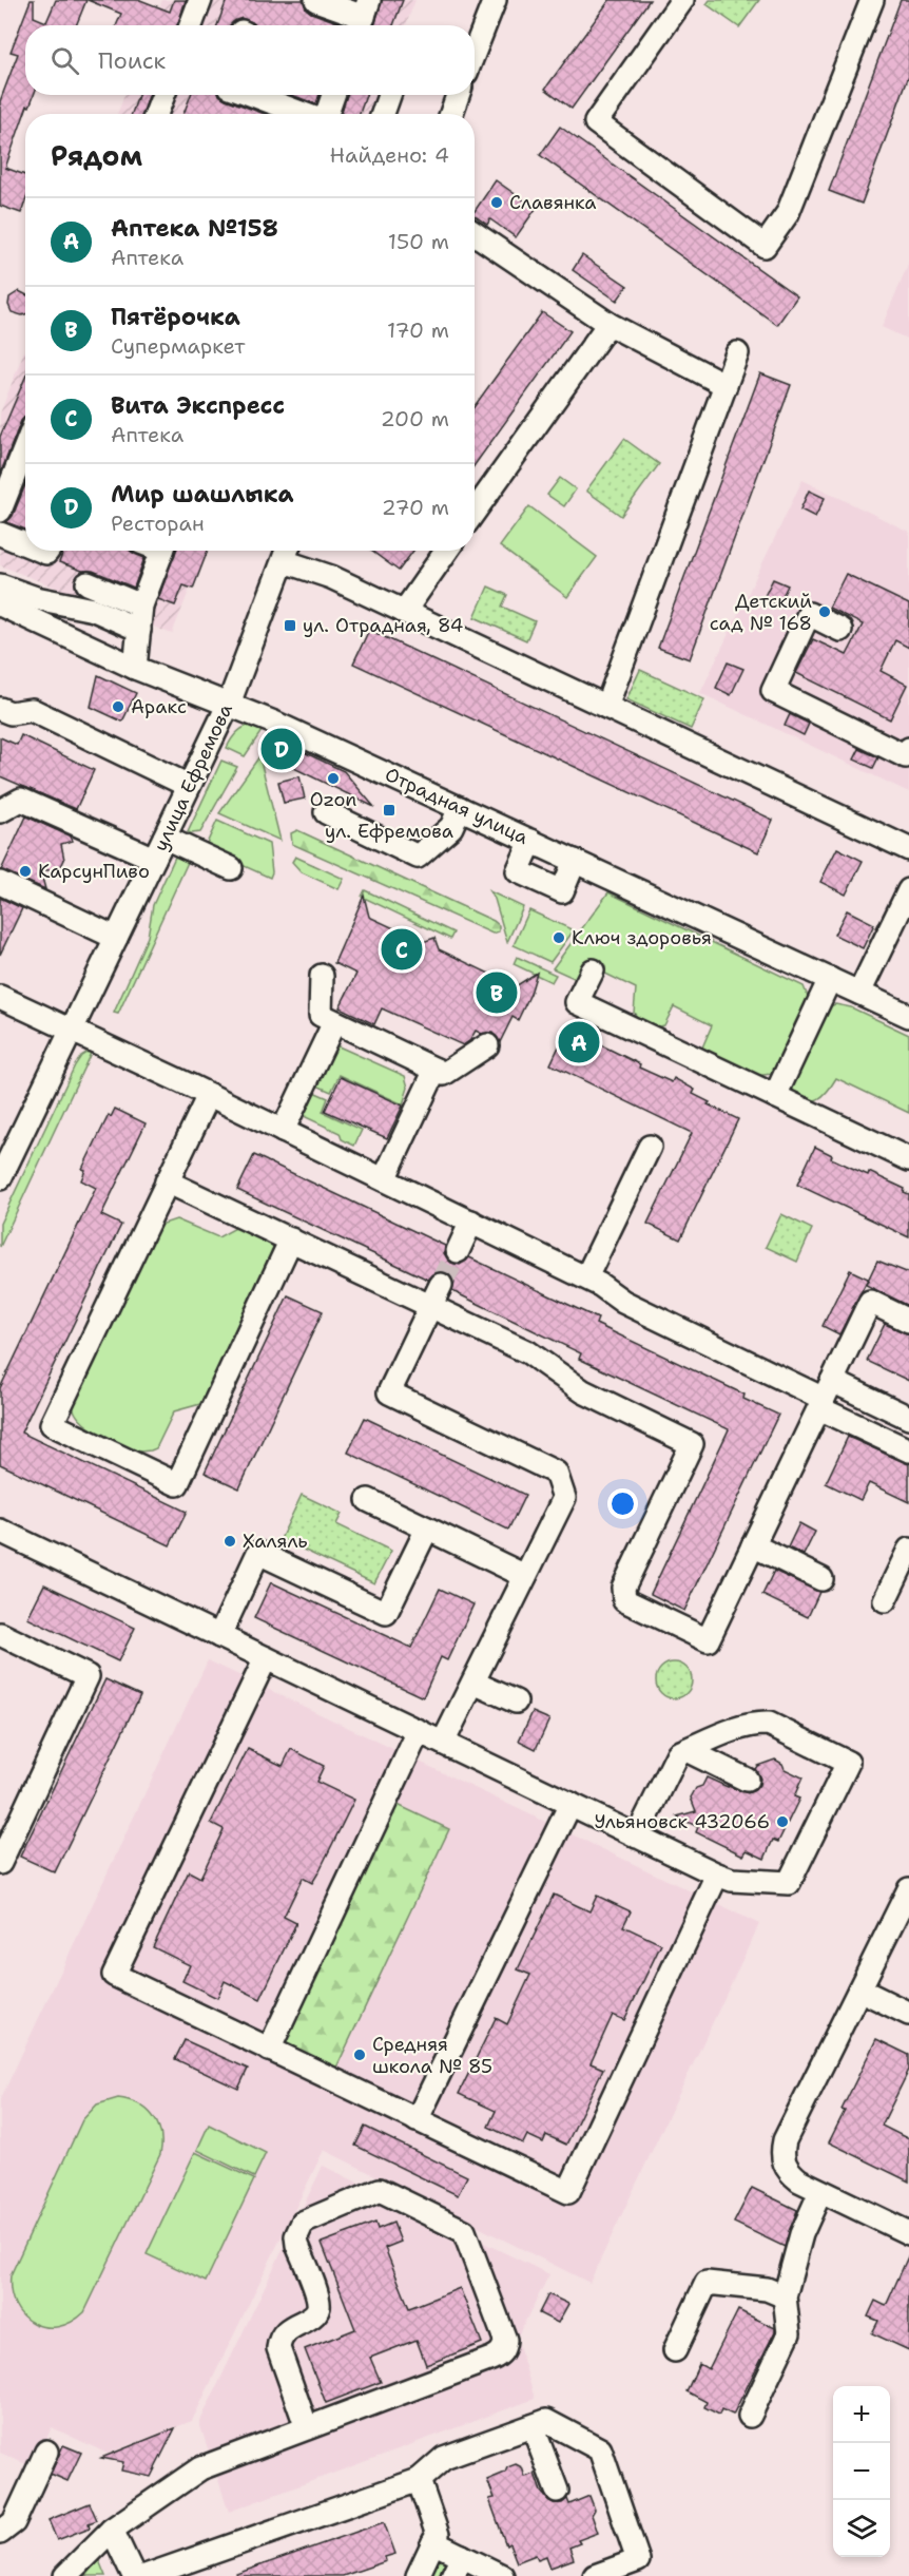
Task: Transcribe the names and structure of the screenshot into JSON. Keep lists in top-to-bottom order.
{
  "streets": {
    "street": ["улица Ефремова", "Отрадная улица"]
  },
  "crossings": [
    ["улица Ефремова", "Отрадная улица"]
  ],
  "places": {
    "other": [
      "Славянка",
      "Детский сад № 168",
      "Аракc",
      "Ozon",
      "КарсунПиво",
      "Ключ здоровья",
      "Халяль",
      "Ульяновск 432066",
      "Средняя школа № 85"
    ],
    "transit": ["ул. Отрадная, 84", "ул. Ефремова"]
  },
  "page": {
    "search": "Поиск",
    "heading": ["Рядом", "Найдено: 4"],
    "list": [
      {
        "mark": "A",
        "name": "Аптека №158",
        "note": "Аптека",
        "value": "150 m"
      },
      {
        "mark": "B",
        "name": "Пятёрочка",
        "note": "Супермаркет",
        "value": "170 m"
      },
      {
        "mark": "C",
        "name": "Вита Экспресс",
        "note": "Аптека",
        "value": "200 m"
      },
      {
        "mark": "D",
        "name": "Мир шашлыка",
        "note": "Ресторан",
        "value": "270 m"
      }
    ],
    "pins": [
      "D",
      "C",
      "B",
      "A"
    ],
    "map_buttons": ["+", "−"]
  }
}
